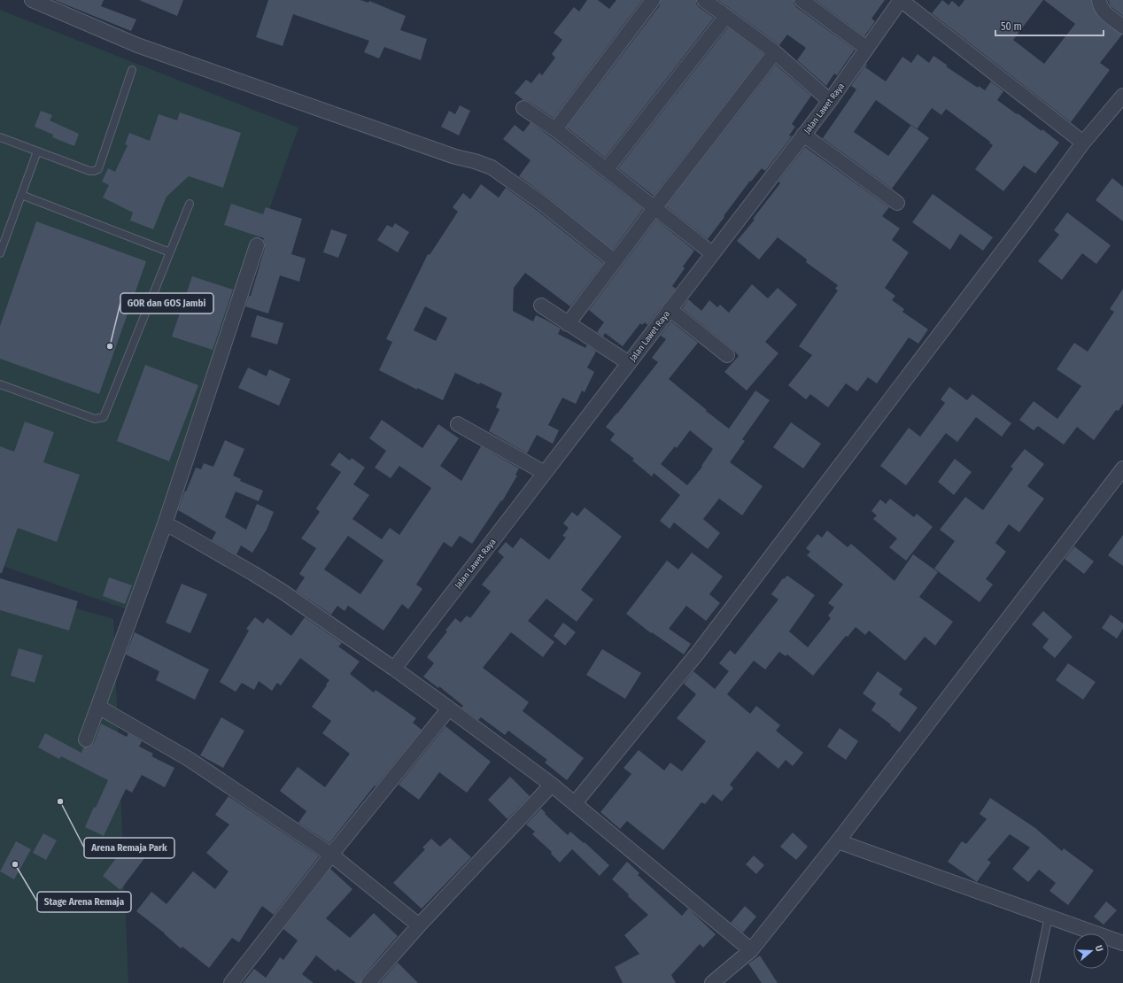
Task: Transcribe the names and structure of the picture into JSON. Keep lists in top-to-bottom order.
{
  "streets": {
    "street": ["Jalan Lawet Raya"]
  },
  "places": ["GOR dan GOS Jambi", "Arena Remaja Park", "Stage Arena Remaja"],
  "scale_bar": "50 m",
  "north": "right"
}
